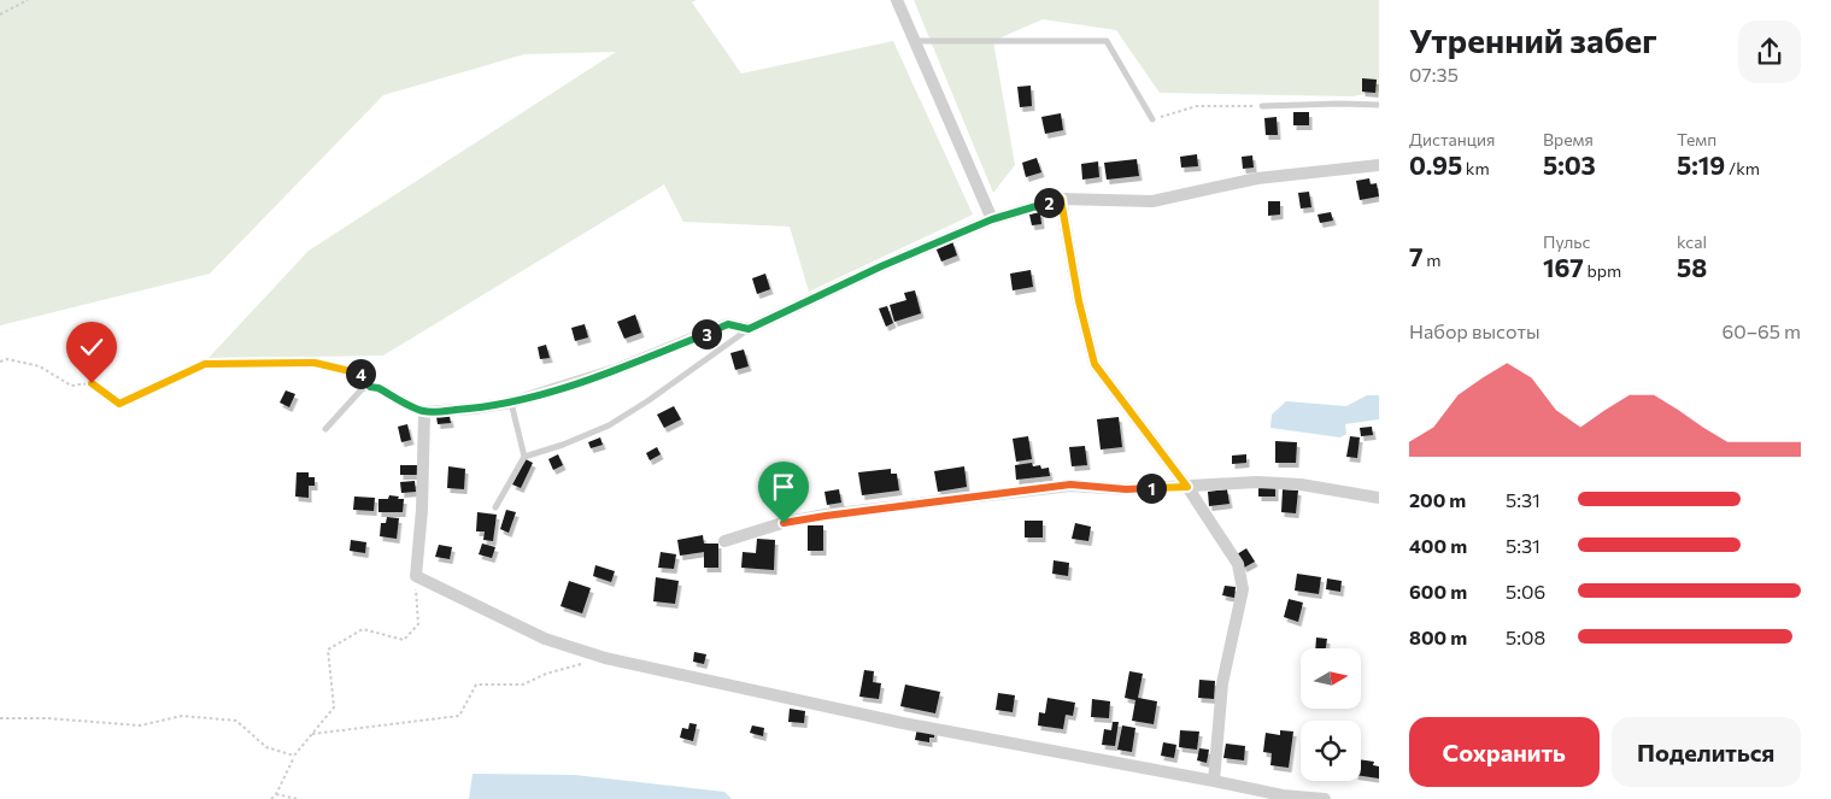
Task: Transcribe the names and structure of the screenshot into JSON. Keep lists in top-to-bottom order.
{
  "north": "right",
  "page": {
    "heading": ["Утренний забег", "07:35"],
    "stats": [
      ["Дистанция", "0.95 km"],
      ["Время", "5:03"],
      ["Темп", "5:19 /km"],
      ["7 m"],
      ["Пульс", "167 bpm"],
      ["kcal", "58"]
    ],
    "pins": [
      "2",
      "3",
      "4",
      "1"
    ],
    "chart": ["Набор высоты", "60–65 m"],
    "list": [
      {
        "name": "200 m",
        "note": "5:31"
      },
      {
        "name": "400 m",
        "note": "5:31"
      },
      {
        "name": "600 m",
        "note": "5:06"
      },
      {
        "name": "800 m",
        "note": "5:08"
      }
    ],
    "buttons": ["Сохранить", "Поделиться"]
  }
}
